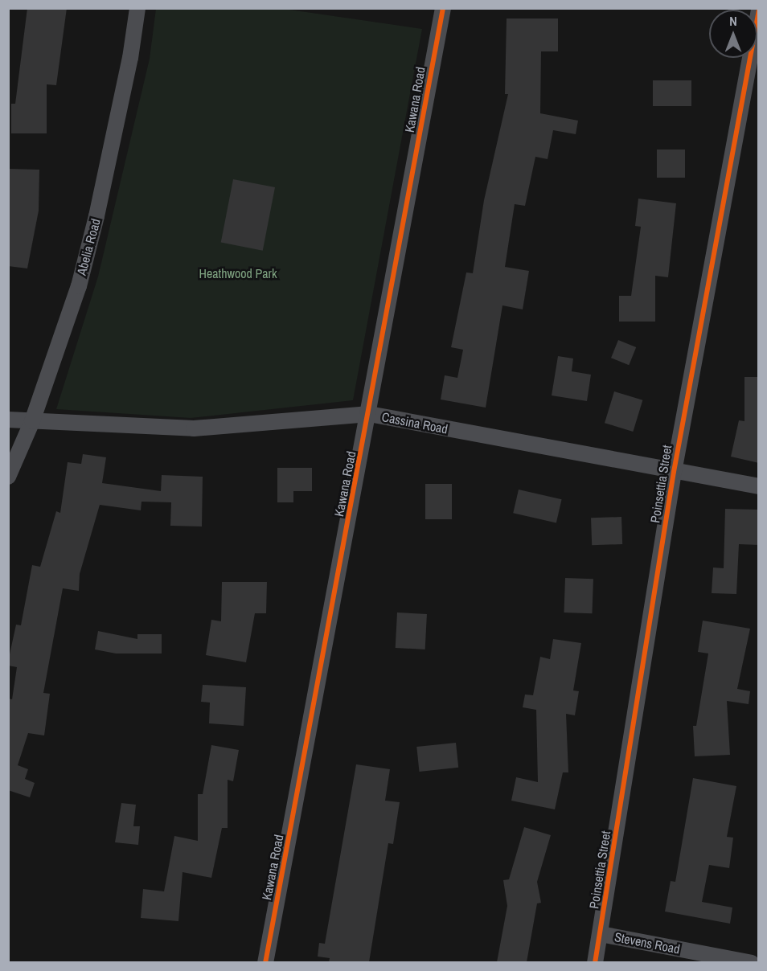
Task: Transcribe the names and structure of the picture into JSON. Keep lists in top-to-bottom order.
{
  "streets": {
    "street": [
      "Kawana Road",
      "Abelia Road",
      "Cassina Road",
      "Poinsettia Street",
      "Stevens Road"
    ]
  },
  "crossings": [
    ["Kawana Road", "Cassina Road"],
    ["Abelia Road", "Cassina Road"],
    ["Cassina Road", "Poinsettia Street"],
    ["Poinsettia Street", "Stevens Road"]
  ],
  "parks": ["Heathwood Park"],
  "north": "top"
}
